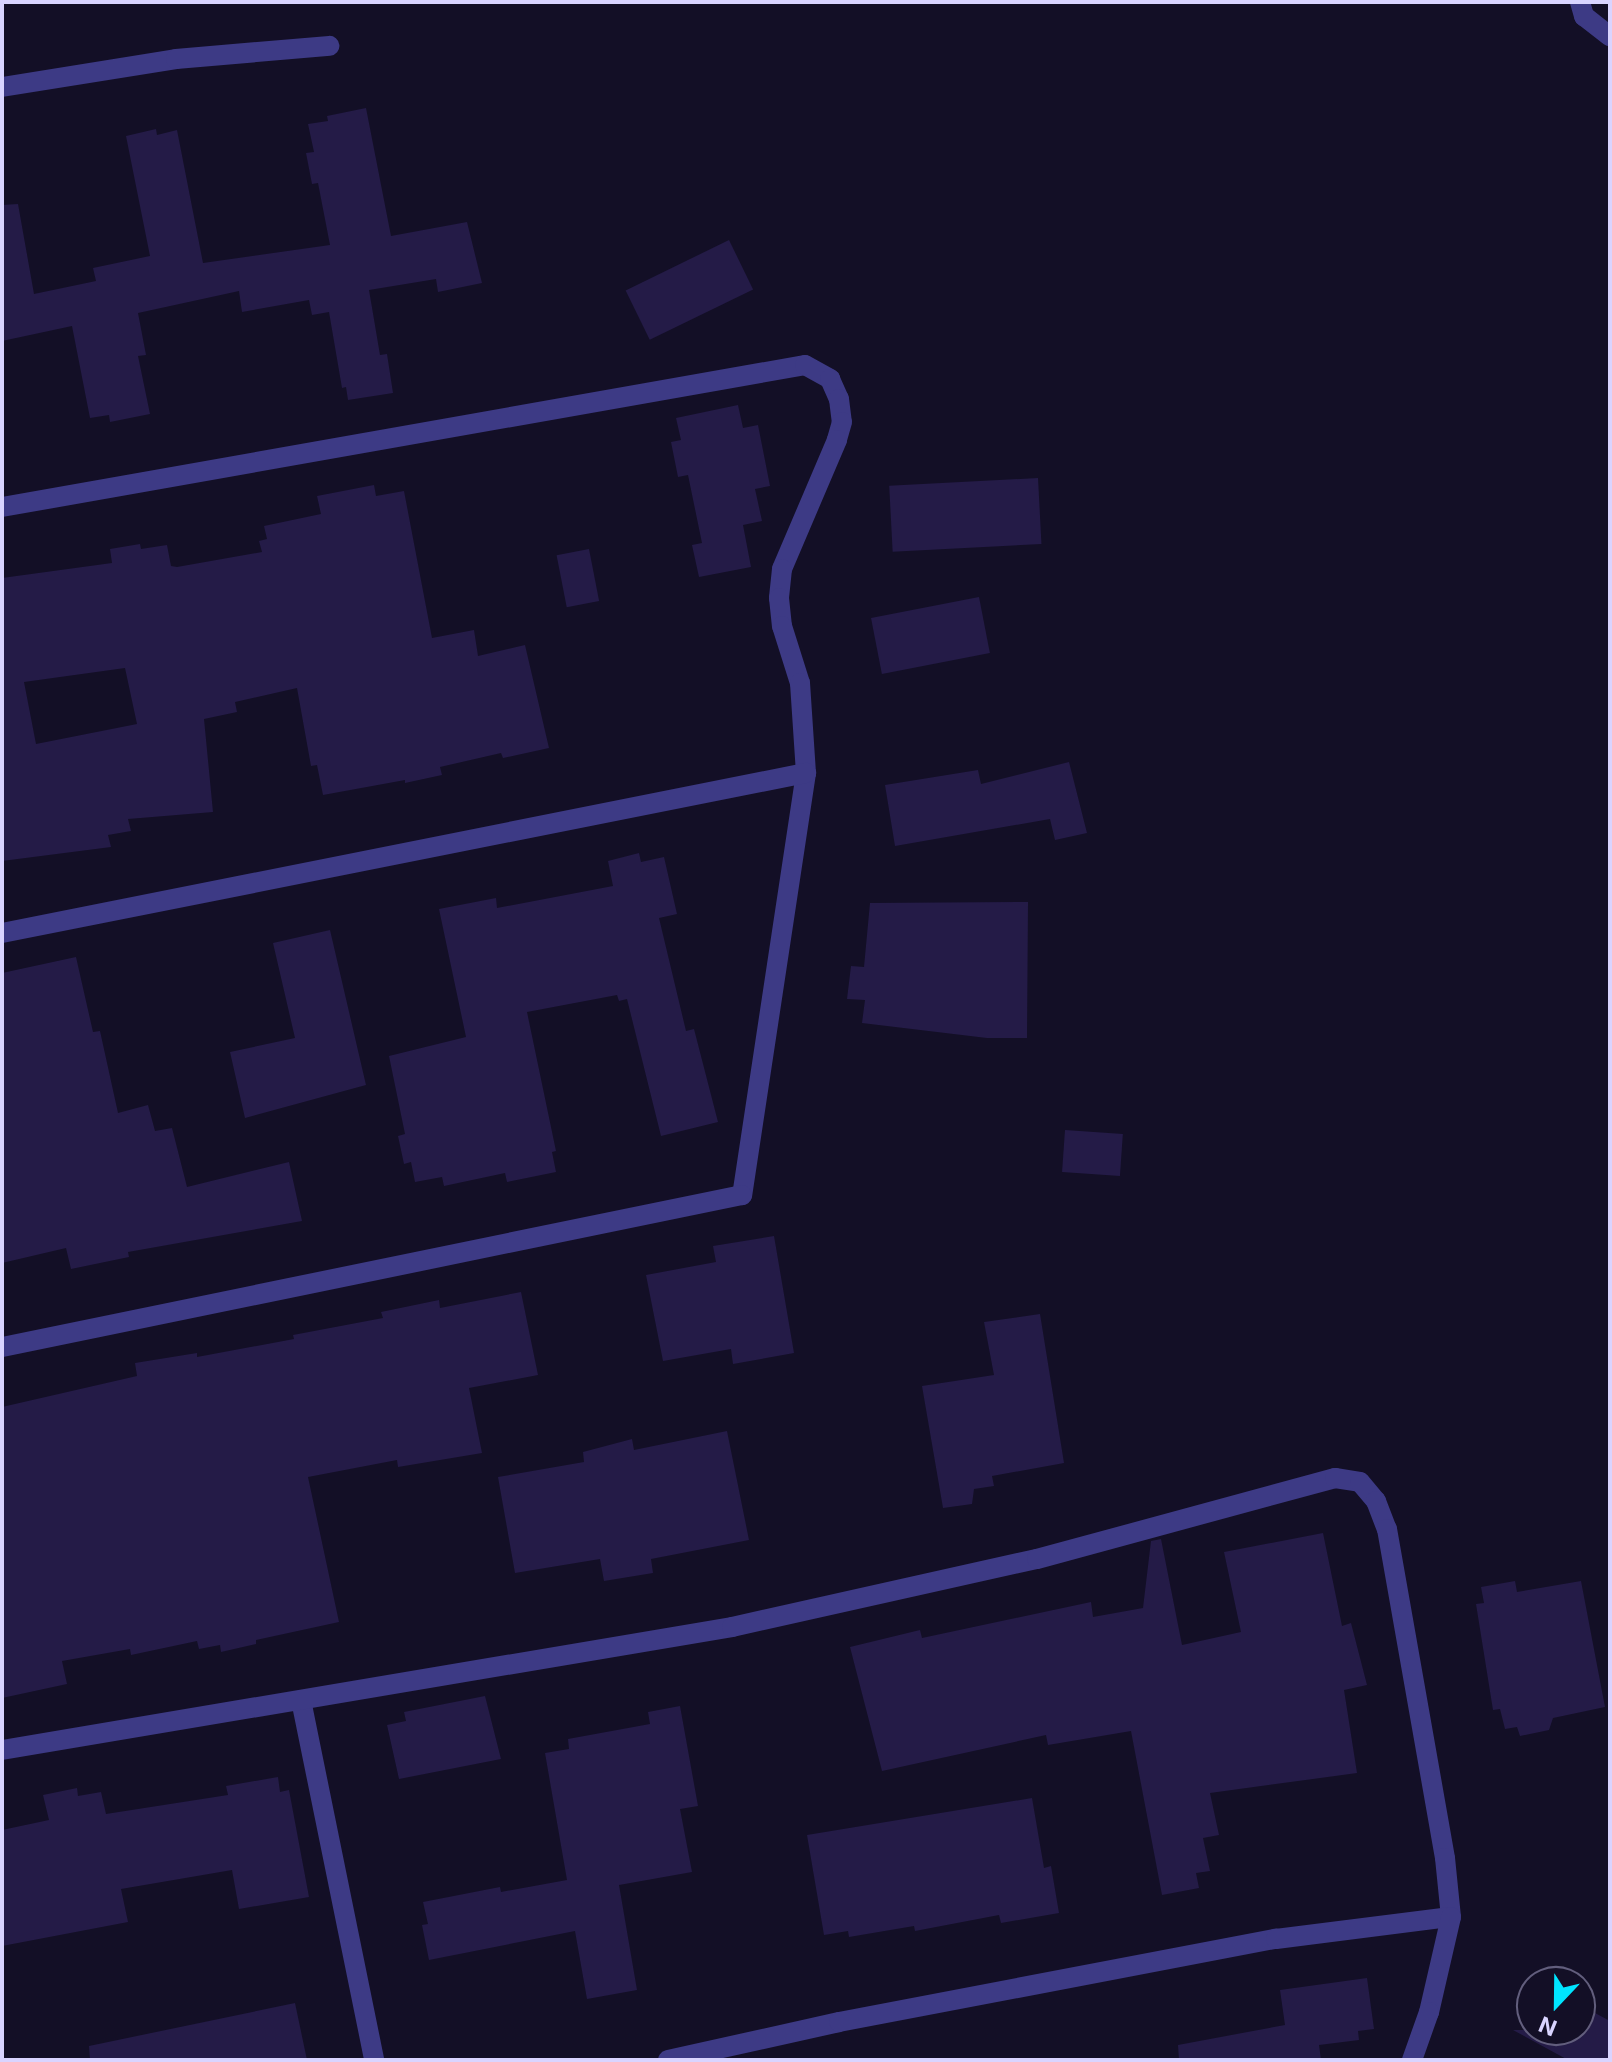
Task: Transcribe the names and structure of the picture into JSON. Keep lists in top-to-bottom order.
{
  "north": "bottom"
}
